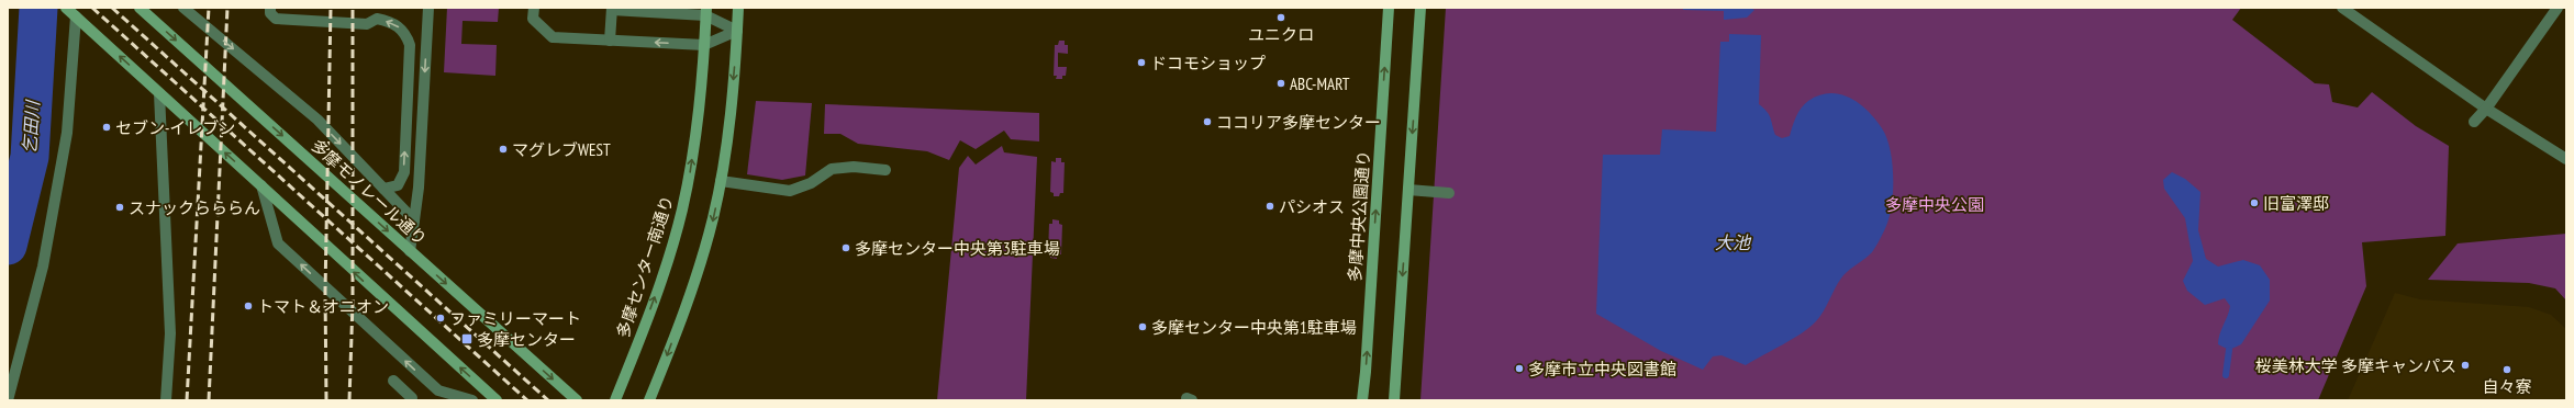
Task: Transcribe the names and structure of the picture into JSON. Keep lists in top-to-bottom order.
{
  "streets": {
    "street": ["多摩モノレール通り", "多摩中央公園通り", "多摩センター南通り"]
  },
  "water": ["乞田川", "大池"],
  "parks": ["多摩中央公園"],
  "places": {
    "other": [
      "ユニクロ",
      "ドコモショップ",
      "ABC-MART",
      "ココリア多摩センター",
      "セブン-イレブン",
      "マグレブWEST",
      "旧富澤邸",
      "パシオス",
      "スナックらららん",
      "多摩センター中央第3駐車場",
      "トマト＆オニオン",
      "ファミリーマート",
      "多摩センター中央第1駐車場",
      "桜美林大学 多摩キャンパス",
      "多摩市立中央図書館",
      "自々寮"
    ],
    "transit": ["多摩センター"]
  }
}
